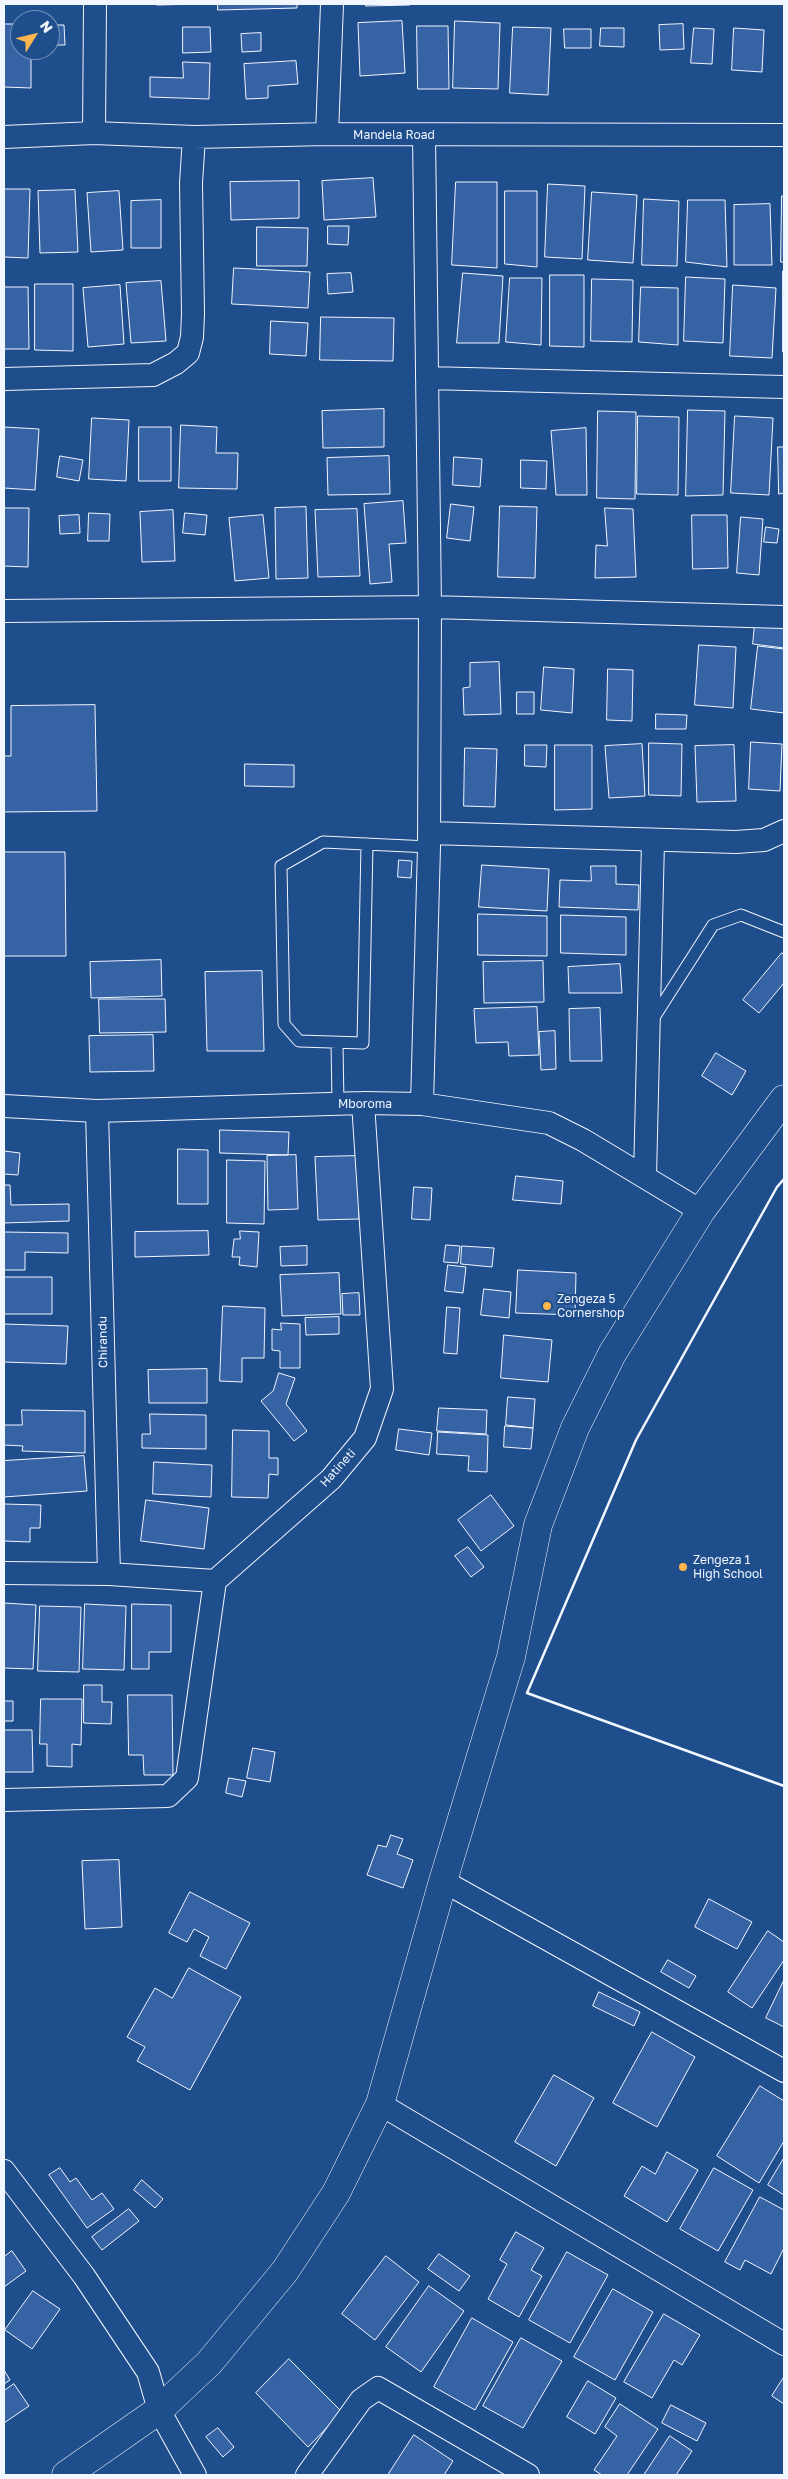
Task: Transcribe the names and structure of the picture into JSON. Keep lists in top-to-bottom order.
{
  "streets": {
    "street": [
      "Mandela Road",
      "Mboroma",
      "Chirandu",
      "Hatineti"
    ]
  },
  "crossings": [
    ["Mboroma", "Chirandu"],
    ["Mboroma", "Hatineti"]
  ],
  "places": ["Zengeza 5 Cornershop", "Zengeza 1 High School"],
  "north": "top right"
}
